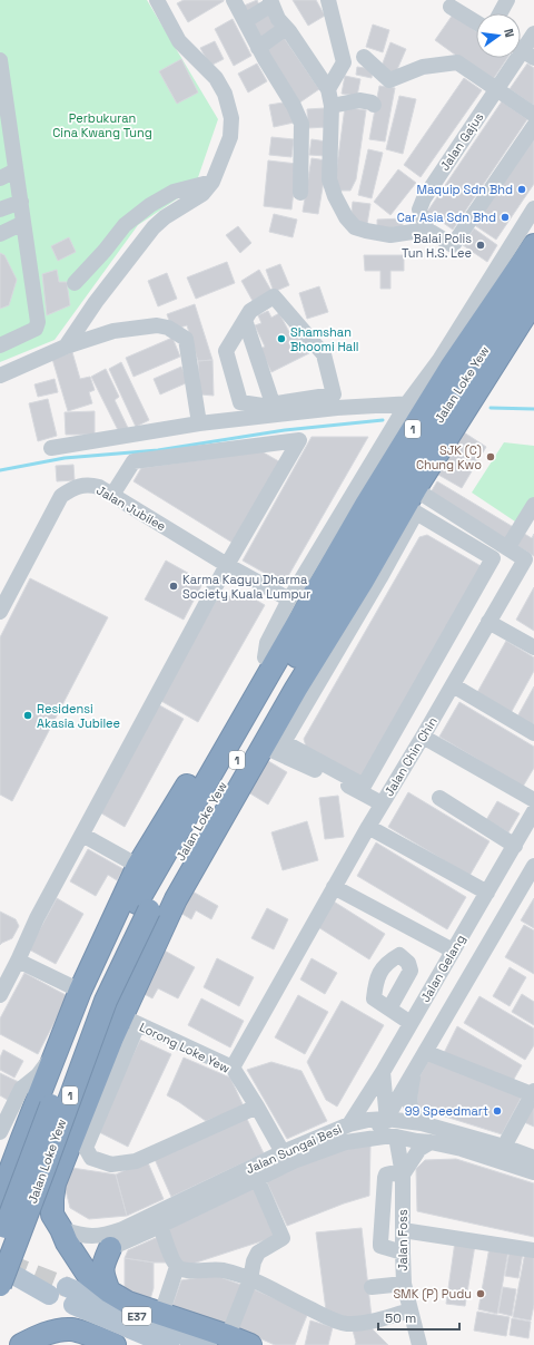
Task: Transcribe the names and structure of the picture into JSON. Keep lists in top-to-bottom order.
{
  "streets": {
    "highway": ["Jalan Loke Yew", "1"],
    "main road": ["E37"],
    "street": [
      "Jalan Gajus",
      "Jalan Jubilee",
      "Jalan Chin Chin",
      "Jalan Gelang",
      "Lorong Loke Yew",
      "Jalan Sungai Besi",
      "Jalan Foss"
    ]
  },
  "crossings": [
    ["Jalan Loke Yew", "Jalan Jubilee"],
    ["Jalan Chin Chin", "Lorong Loke Yew"],
    ["Jalan Gelang", "Jalan Sungai Besi"],
    ["Lorong Loke Yew", "Jalan Sungai Besi"],
    ["Jalan Sungai Besi", "Jalan Foss"]
  ],
  "parks": ["Perbukuran Cina Kwang Tung"],
  "places": [
    "Maquip Sdn Bhd",
    "Car Asia Sdn Bhd",
    "Balai Polis Tun H.S. Lee",
    "Shamshan Bhoomi Hall",
    "SJK (C) Chung Kwo",
    "Karma Kagyu Dharma Society Kuala Lumpur",
    "Residensi Akasia Jubilee",
    "99 Speedmart",
    "SMK (P) Pudu"
  ],
  "scale_bar": "50 m",
  "north": "right"
}
